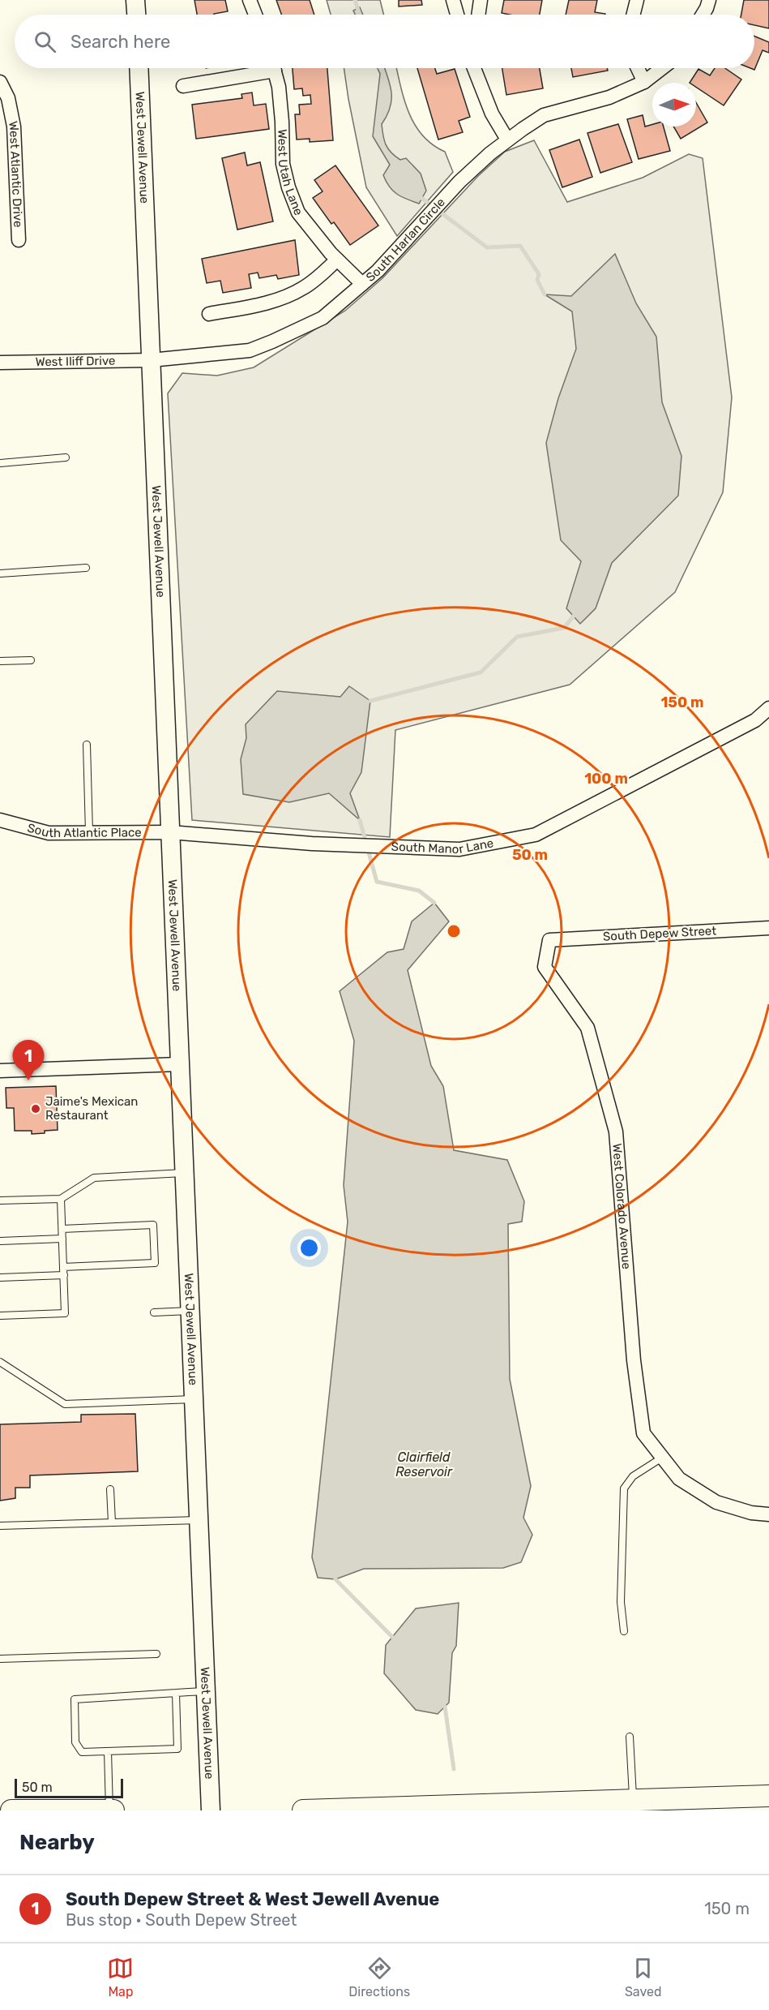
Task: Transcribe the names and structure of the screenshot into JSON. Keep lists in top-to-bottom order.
{
  "streets": {
    "main road": ["West Jewell Avenue"],
    "street": [
      "West Utah Lane",
      "West Atlantic Drive",
      "South Harlan Circle",
      "West Iliff Drive",
      "South Atlantic Place",
      "South Manor Lane",
      "South Depew Street",
      "West Colorado Avenue"
    ]
  },
  "crossings": [
    ["West Jewell Avenue", "South Harlan Circle"],
    ["West Jewell Avenue", "West Iliff Drive"],
    ["West Jewell Avenue", "South Atlantic Place"],
    ["West Jewell Avenue", "South Manor Lane"],
    ["West Utah Lane", "South Harlan Circle"],
    ["South Harlan Circle", "West Iliff Drive"],
    ["South Atlantic Place", "South Manor Lane"],
    ["South Depew Street", "West Colorado Avenue"]
  ],
  "water": ["Clairfield Reservoir"],
  "places": ["Jaime's Mexican Restaurant"],
  "scale_bar": "50 m",
  "north": "right",
  "page": {
    "search": "Search here",
    "pins": "1",
    "scale": "50 m",
    "heading": "Nearby",
    "list": [
      {
        "mark": "1",
        "name": "South Depew Street & West Jewell Avenue",
        "note": "Bus stop · South Depew Street",
        "value": "150 m"
      }
    ],
    "nav": ["Map", "Directions", "Saved"]
  },
  "rings": ["150 m", "100 m", "50 m"]
}
